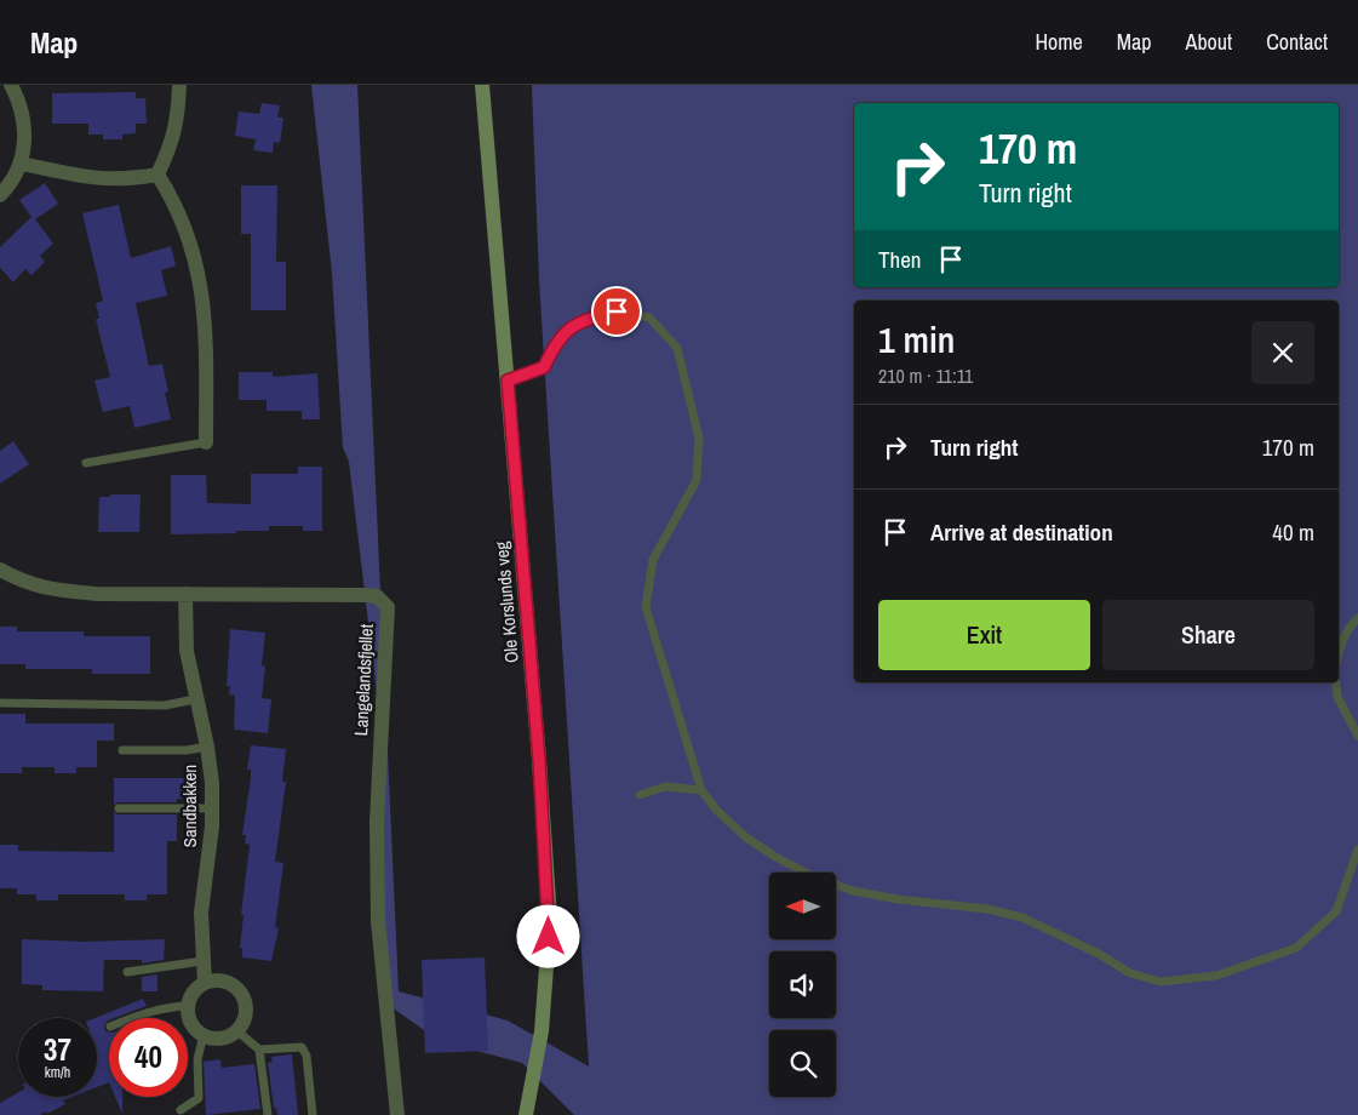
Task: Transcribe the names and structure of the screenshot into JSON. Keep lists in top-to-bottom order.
{
  "streets": {
    "street": ["Ole Korslunds veg", "Langelandsfjellet", "Sandbakken"]
  },
  "crossings": [
    ["Langelandsfjellet", "Sandbakken"]
  ],
  "north": "left",
  "page": {
    "header": "Map",
    "nav": [
      "Home",
      "Map",
      "About",
      "Contact"
    ],
    "turn": ["170 m", "Turn right"],
    "then": "Then",
    "heading": ["1 min", "210 m · 11:11"],
    "list": [
      {
        "name": "Turn right",
        "value": "170 m"
      },
      {
        "name": "Arrive at destination",
        "value": "40 m"
      }
    ],
    "buttons": ["Exit", "Share"],
    "speed": "37 km/h",
    "limit": "40"
  }
}
